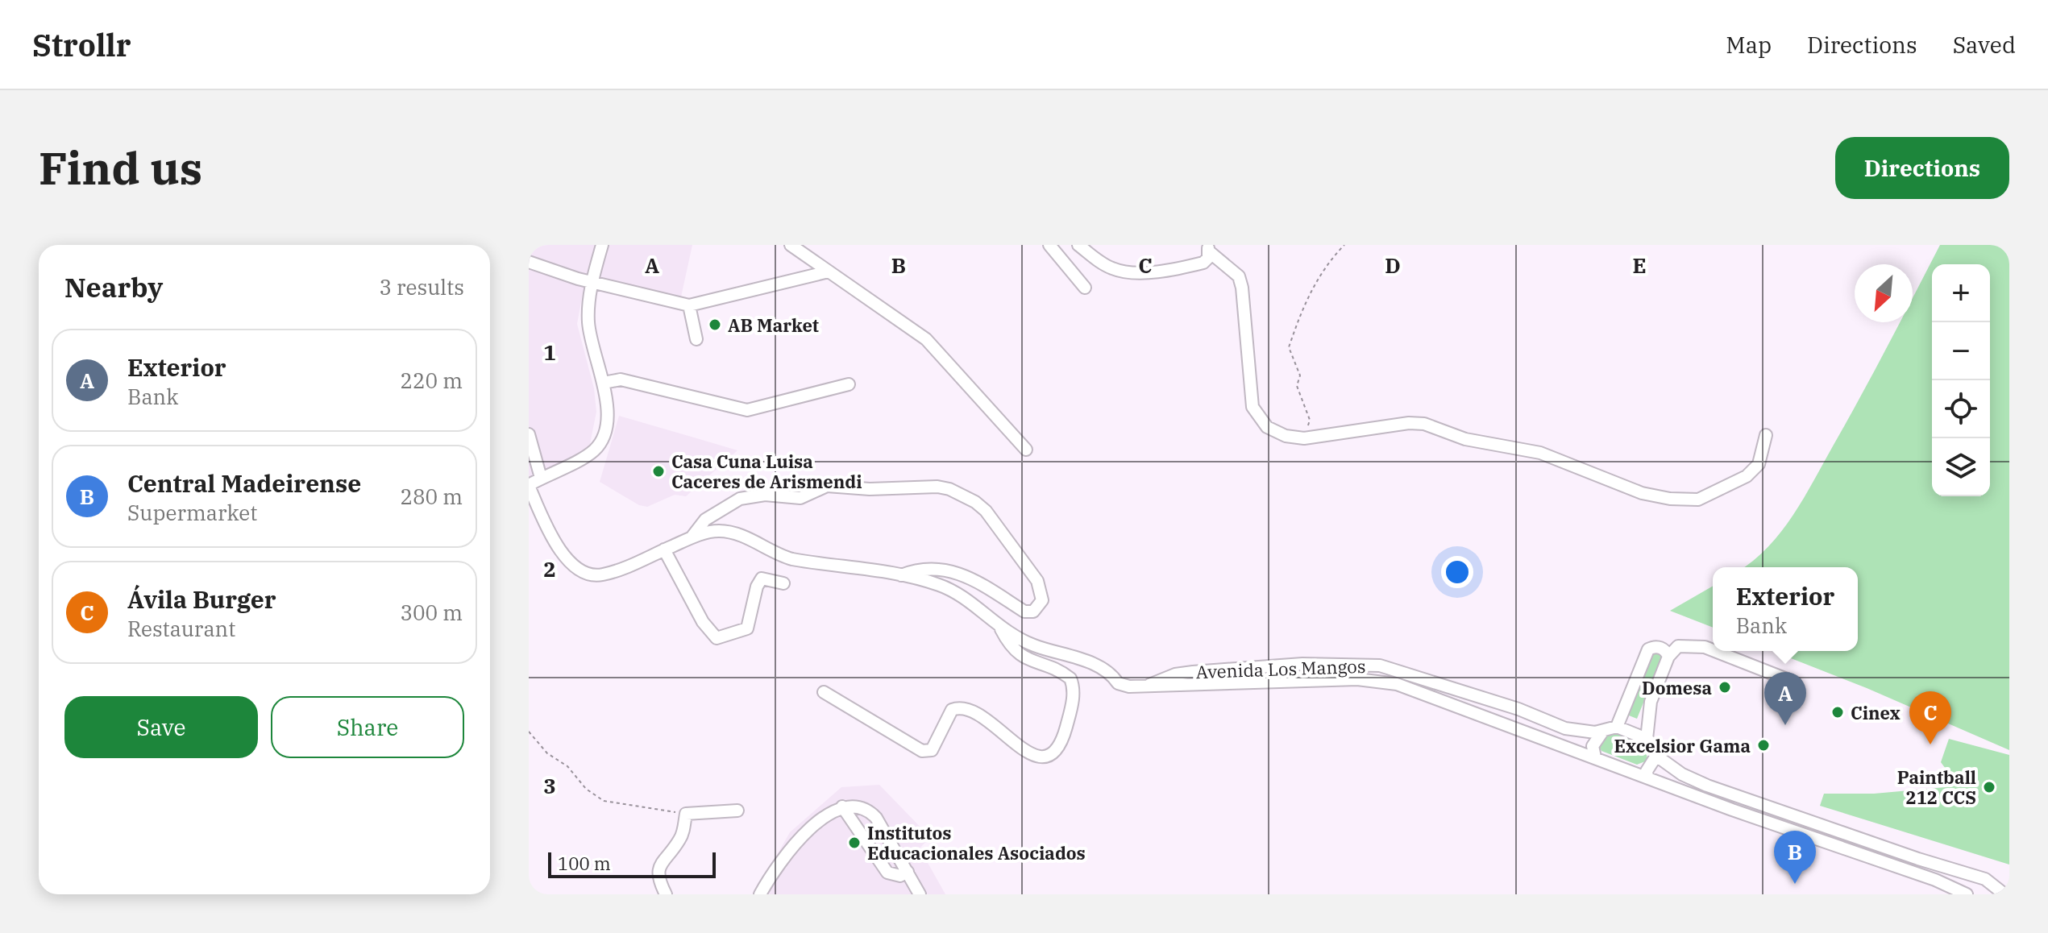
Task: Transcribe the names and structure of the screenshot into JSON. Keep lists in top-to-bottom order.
{
  "streets": {
    "street": ["Avenida Los Mangos"]
  },
  "places": [
    "AB Market",
    "Casa Cuna Luisa Caceres de Arismendi",
    "Domesa",
    "Cinex",
    "Excelsior Gama",
    "Paintball 212 CCS",
    "Institutos Educacionales Asociados"
  ],
  "scale_bar": "100 m",
  "north": "bottom left",
  "page": {
    "header": "Strollr",
    "nav": ["Map", "Directions", "Saved"],
    "buttons": [
      "Directions",
      ["Save", "Share"]
    ],
    "title": "Find us",
    "heading": ["Nearby", "3 results"],
    "map_buttons": ["+", "−"],
    "list": [
      {
        "mark": "A",
        "name": "Exterior",
        "note": "Bank",
        "value": "220 m"
      },
      {
        "mark": "B",
        "name": "Central Madeirense",
        "note": "Supermarket",
        "value": "280 m"
      },
      {
        "mark": "C",
        "name": "Ávila Burger",
        "note": "Restaurant",
        "value": "300 m"
      }
    ],
    "popup": ["Exterior", "Bank"],
    "pins": ["A", "C", "B"],
    "scale": "100 m"
  },
  "grid": {
    "columns": [
      "A",
      "B",
      "C",
      "D",
      "E"
    ],
    "rows": ["1", "2", "3"]
  }
}
